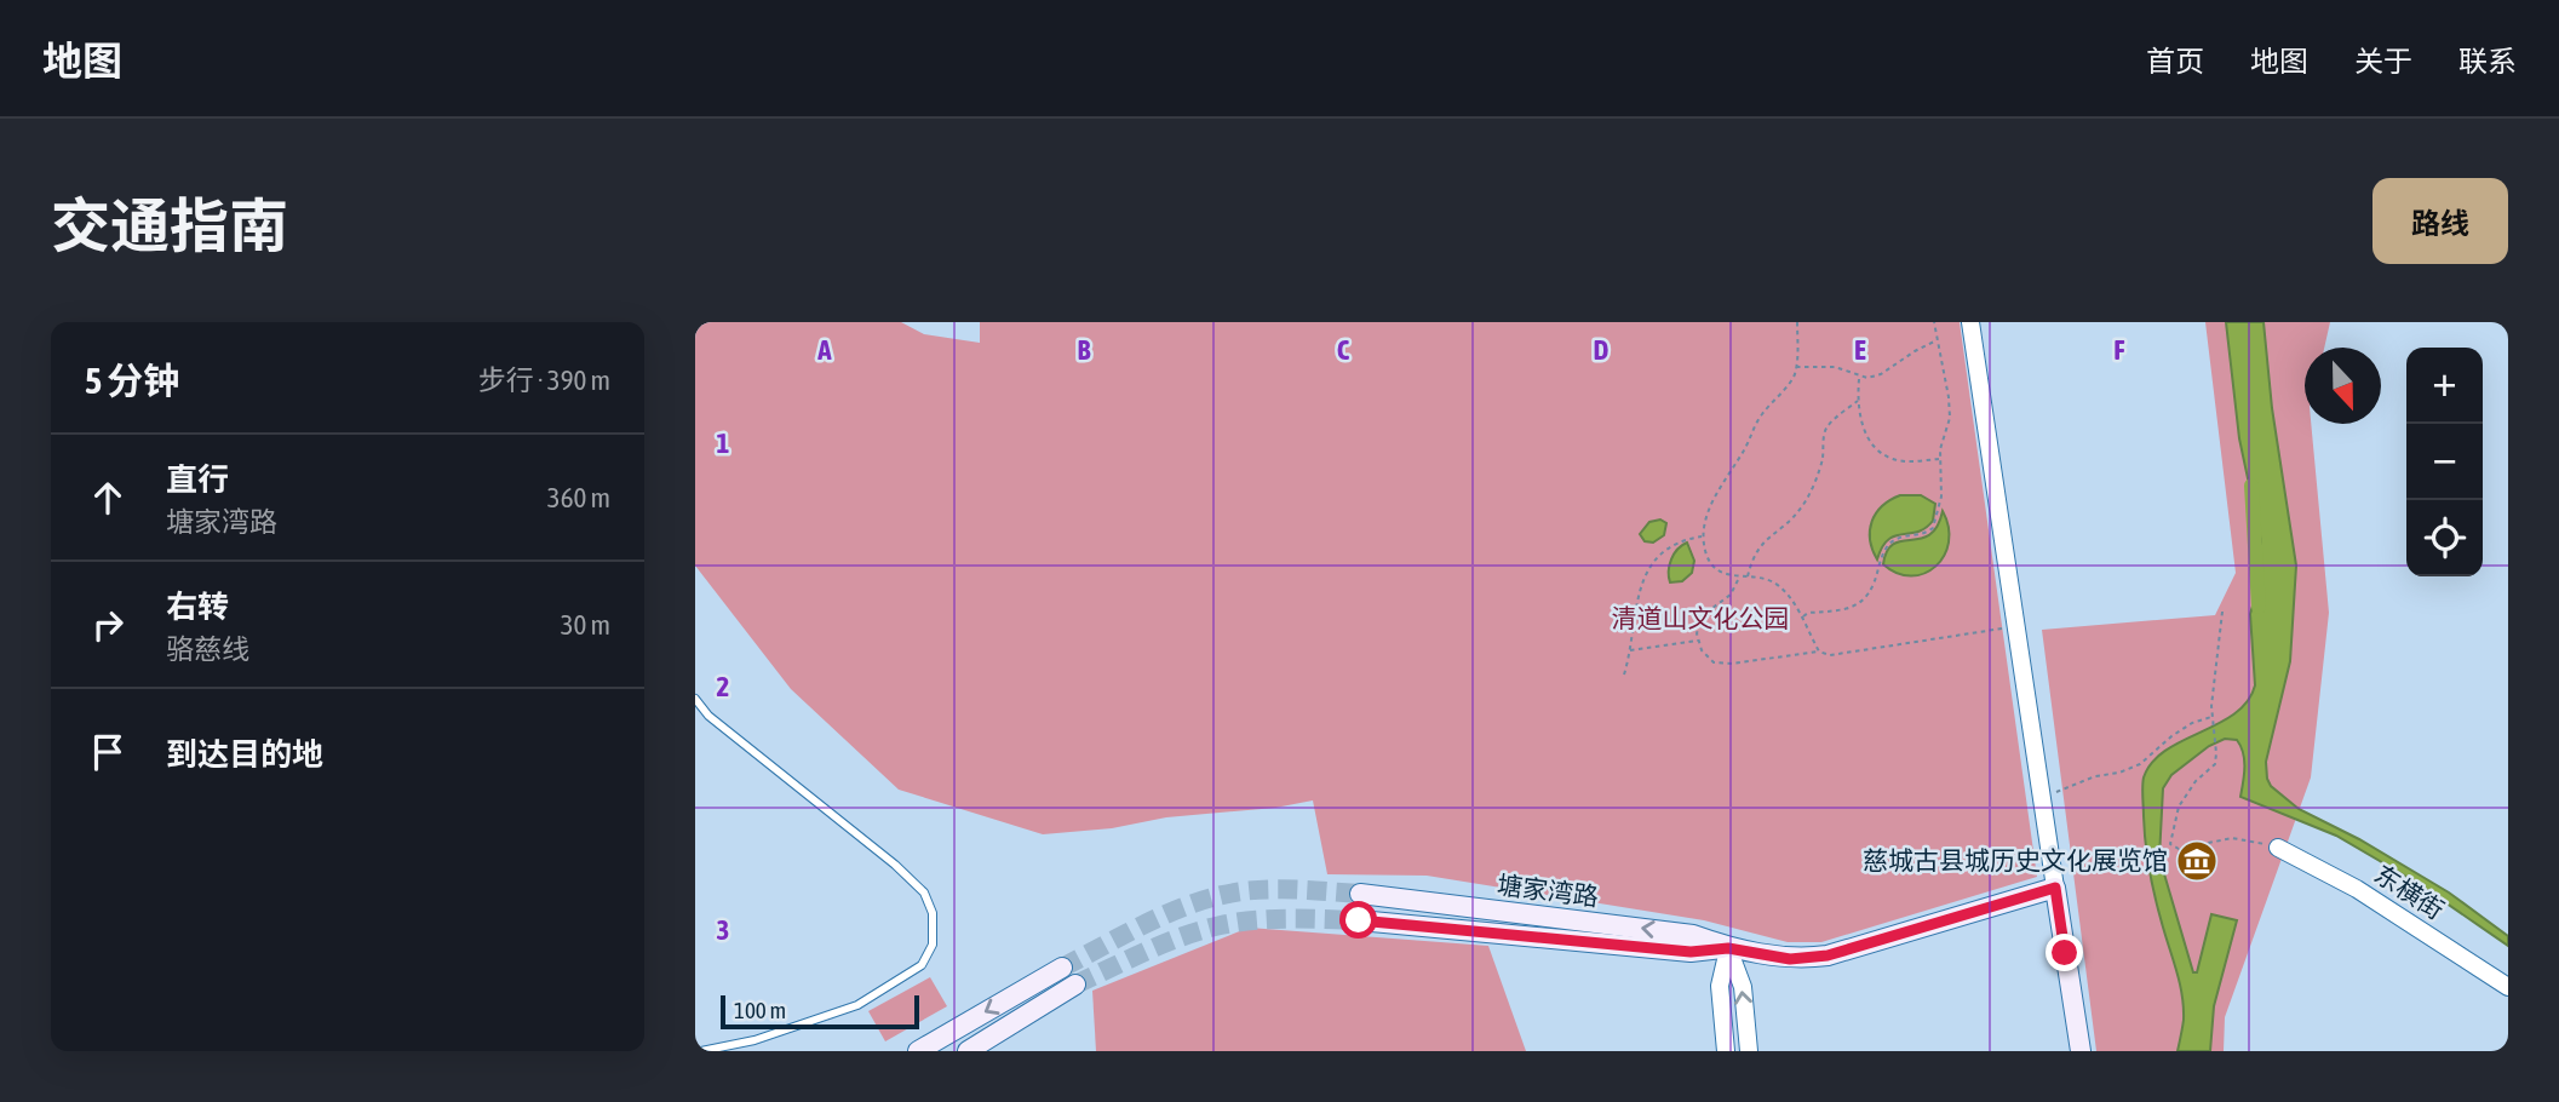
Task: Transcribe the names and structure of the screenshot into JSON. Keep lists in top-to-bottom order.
{
  "streets": {
    "main road": ["塘家湾路"],
    "street": ["东横街"]
  },
  "parks": ["清道山文化公园"],
  "places": {
    "museum": ["慈城古县城历史文化展览馆"]
  },
  "scale_bar": "100 m",
  "north": "bottom",
  "page": {
    "header": "地图",
    "nav": [
      "首页",
      "地图",
      "关于",
      "联系"
    ],
    "title": "交通指南",
    "buttons": "路线",
    "heading": ["5 分钟", "步行 · 390 m"],
    "map_buttons": ["+", "−"],
    "list": [
      ["直行", "塘家湾路", "360 m"],
      ["右转", "骆慈线", "30 m"],
      "到达目的地"
    ],
    "scale": "100 m"
  },
  "grid": {
    "columns": [
      "A",
      "B",
      "C",
      "D",
      "E",
      "F"
    ],
    "rows": ["1", "2", "3"]
  }
}
